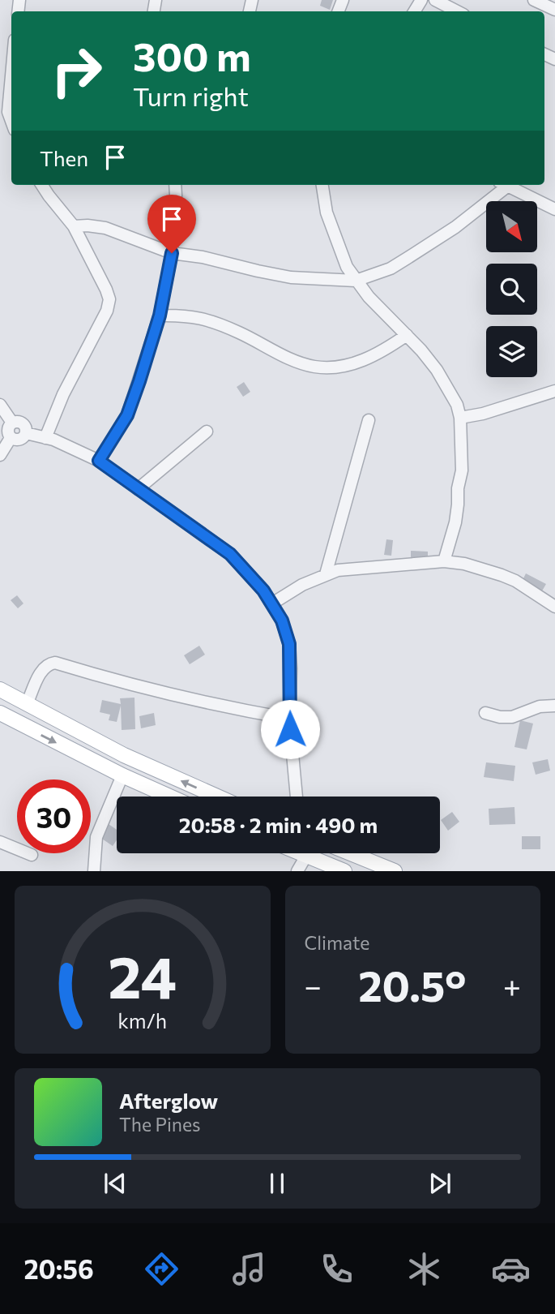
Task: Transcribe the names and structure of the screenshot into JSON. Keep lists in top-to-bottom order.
{
  "north": "bottom right",
  "page": {
    "turn": ["300 m", "Turn right"],
    "then": "Then",
    "limit": "30",
    "trip": "20:58 · 2 min · 490 m",
    "tile": "Climate",
    "heat": ["−", "20.5°", "+"],
    "song": ["Afterglow", "The Pines"],
    "tabs": "20:56",
    "gauge": ["24", "km/h"]
  }
}
